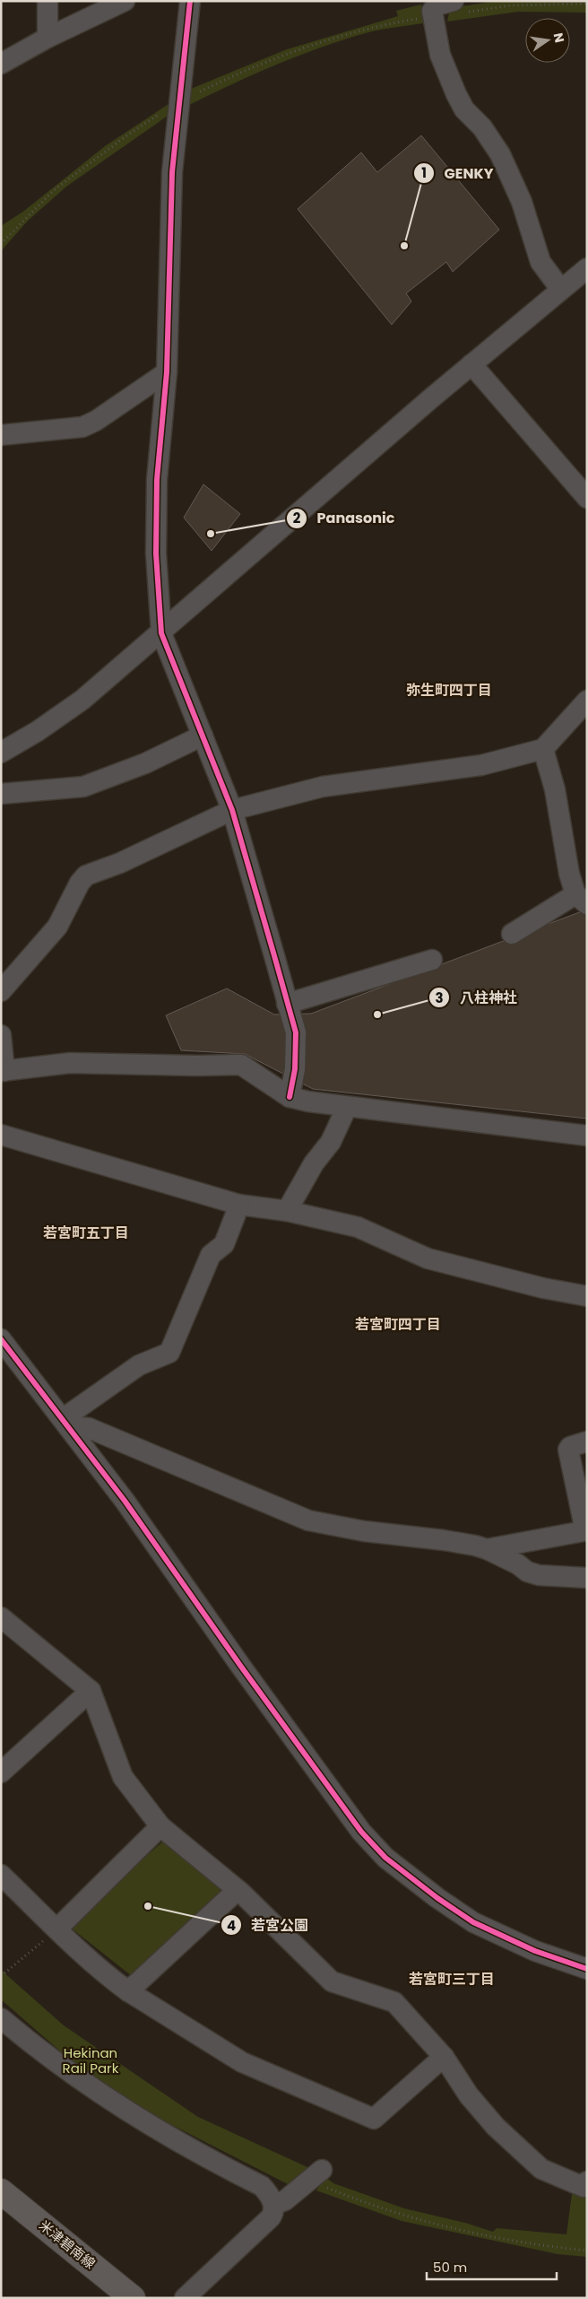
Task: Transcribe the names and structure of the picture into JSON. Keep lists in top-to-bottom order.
{
  "streets": {
    "main road": ["米津碧南線"]
  },
  "districts": [
    "弥生町四丁目",
    "若宮町五丁目",
    "若宮町四丁目",
    "若宮町三丁目"
  ],
  "parks": ["Hekinan Rail Park"],
  "places": [
    "GENKY",
    "Panasonic",
    "八柱神社",
    "若宮公園"
  ],
  "scale_bar": "50 m",
  "north": "right"
}
